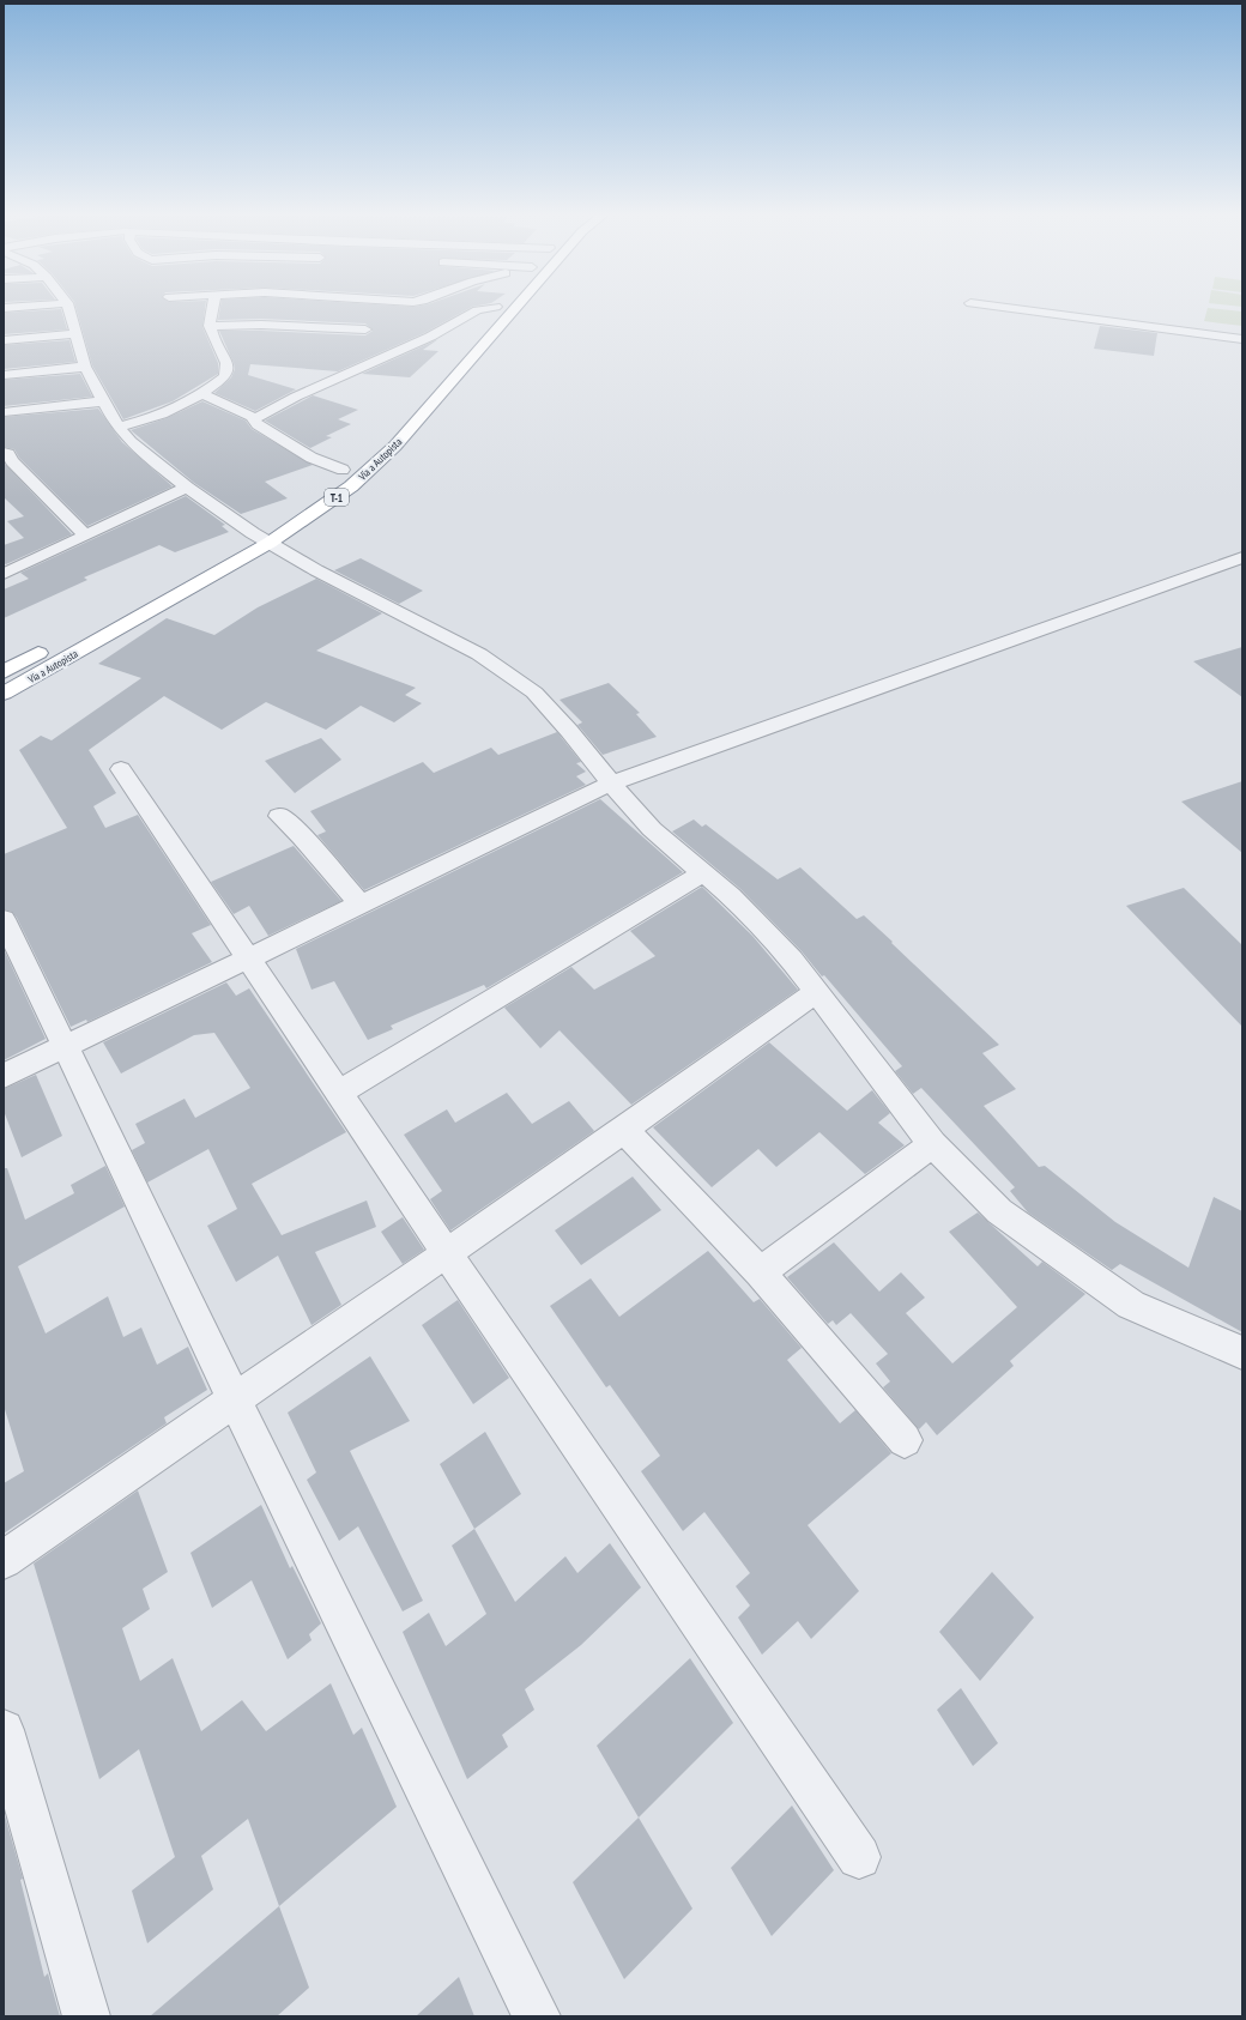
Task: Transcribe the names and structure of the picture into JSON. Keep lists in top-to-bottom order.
{
  "streets": {
    "highway": ["Vía a Autopista", "T-1"]
  }
}
